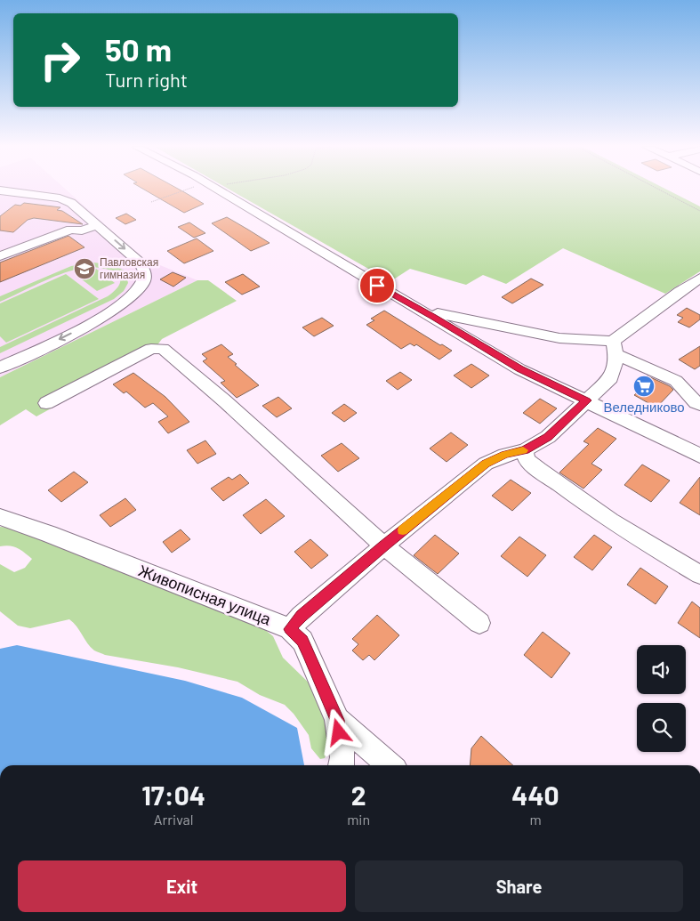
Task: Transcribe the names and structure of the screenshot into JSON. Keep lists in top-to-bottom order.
{
  "streets": {
    "street": ["Живописная улица"]
  },
  "places": {
    "school or university": ["Павловская гимназия"],
    "supermarket": ["Веледниково"]
  },
  "page": {
    "turn": ["50 m", "Turn right"],
    "eta": [
      "17:04",
      "Arrival",
      "2",
      "min",
      "440",
      "m"
    ],
    "buttons": ["Exit", "Share"]
  }
}
